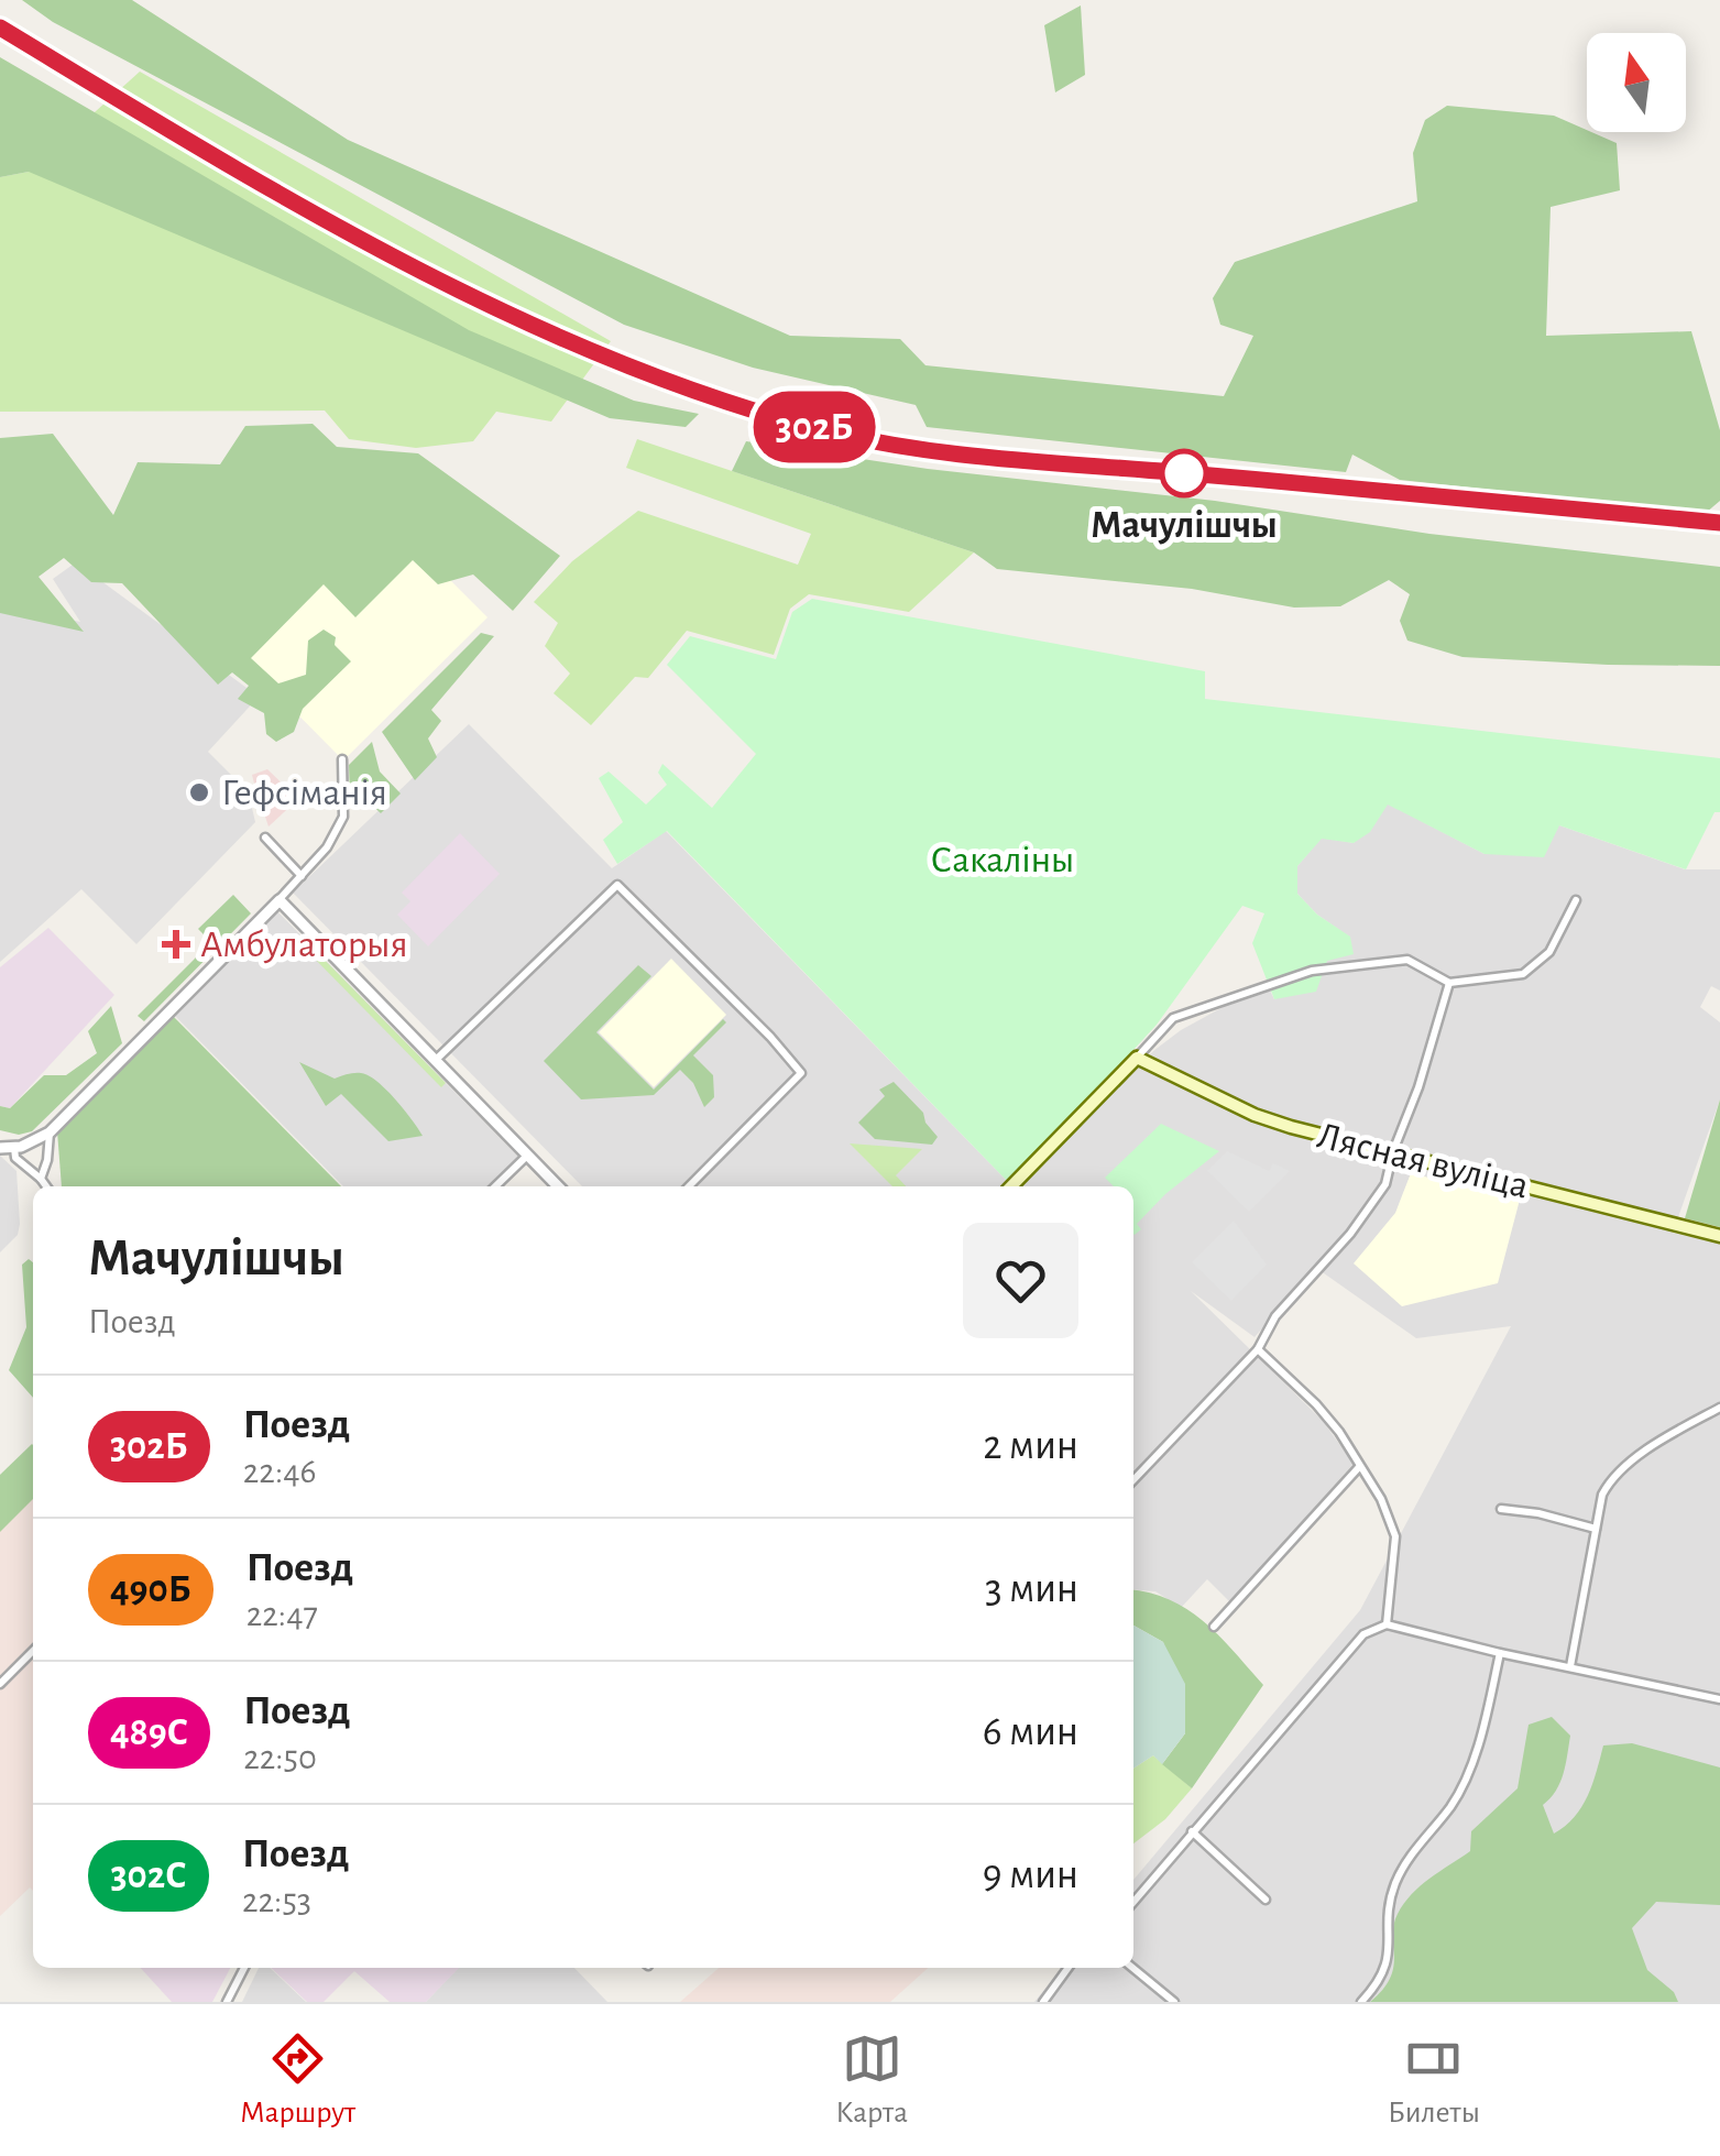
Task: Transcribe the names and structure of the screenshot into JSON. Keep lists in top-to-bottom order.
{
  "streets": {
    "main road": ["Лясная вуліца"]
  },
  "parks": ["Сакаліны"],
  "places": {
    "other": ["Мачулішчы", "Гефсіманія"],
    "health": ["Амбулаторыя"]
  },
  "north": "top",
  "page": {
    "on_map": "302Б",
    "heading": ["Мачулішчы", "Поезд"],
    "list": [
      {
        "mark": "302Б",
        "name": "Поезд",
        "note": "22:46",
        "value": "2 мин"
      },
      {
        "mark": "490Б",
        "name": "Поезд",
        "note": "22:47",
        "value": "3 мин"
      },
      {
        "mark": "489С",
        "name": "Поезд",
        "note": "22:50",
        "value": "6 мин"
      },
      {
        "mark": "302С",
        "name": "Поезд",
        "note": "22:53",
        "value": "9 мин"
      }
    ],
    "tabs": ["Маршрут", "Карта", "Билеты"]
  }
}
